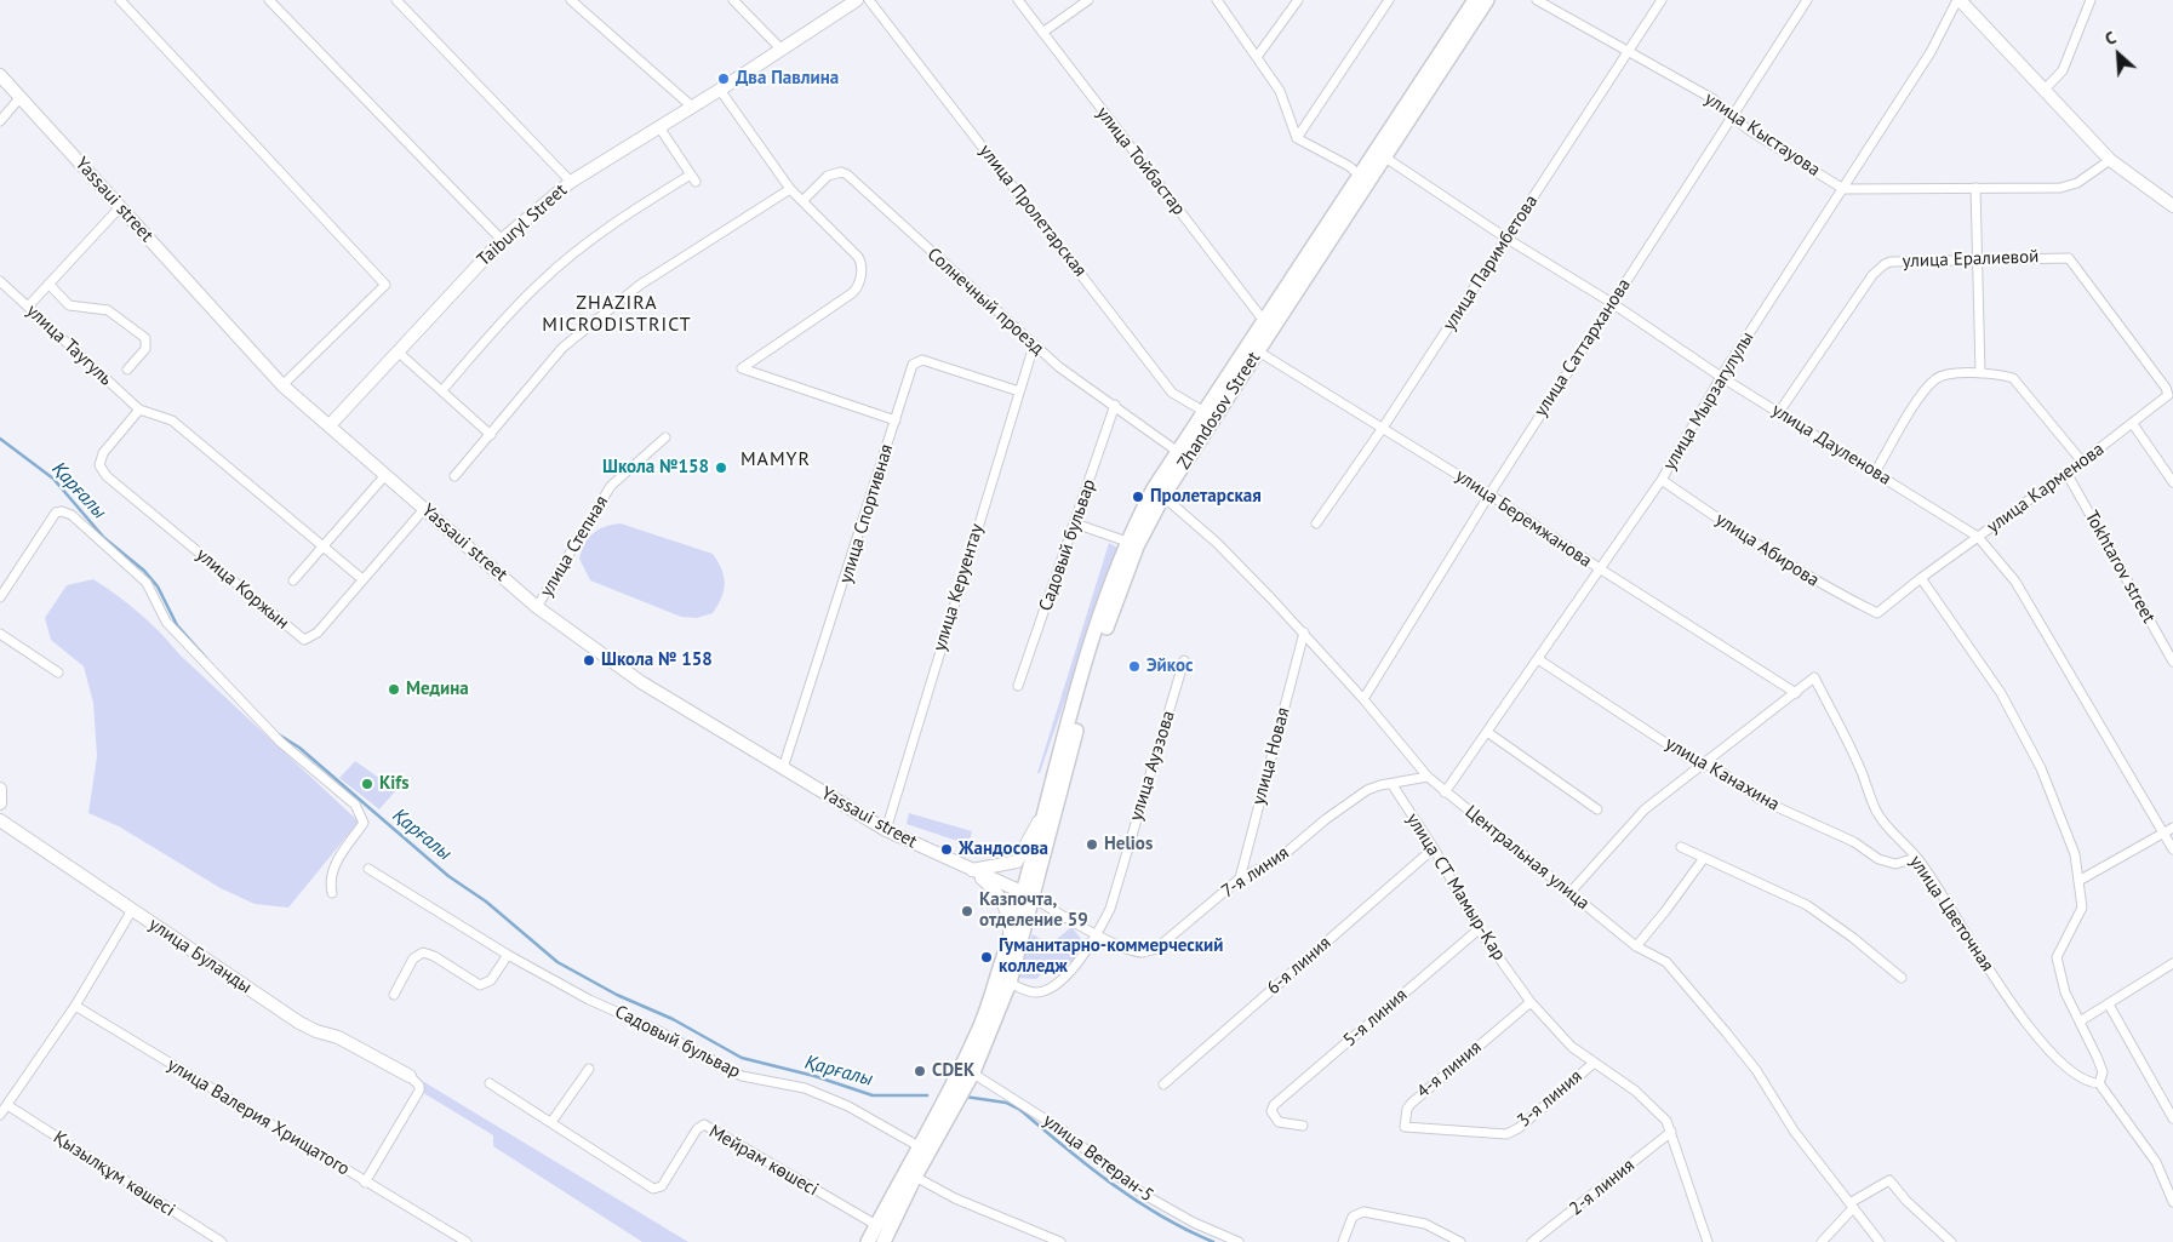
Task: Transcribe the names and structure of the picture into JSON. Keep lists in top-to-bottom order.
{
  "streets": {
    "main road": [
      "Yassaui street",
      "Taiburyl Street",
      "Zhandosov Street",
      "улица Буланды"
    ],
    "street": [
      "улица Кыстауова",
      "улица Тойбастар",
      "улица Пролетарская",
      "улица Ералиевой",
      "улица Паримбетова",
      "Солнечный проезд",
      "улица Таугуль",
      "улица Саттарханова",
      "улица Мырзагулулы",
      "улица Дауленова",
      "улица Карменова",
      "улица Спортивная",
      "улица Беремжанова",
      "Садовый бульвар",
      "улица Степная",
      "улица Абирова",
      "Tokhtarov street",
      "улица Керуентау",
      "улица Коржын",
      "улица Новая",
      "улица Ауэзова",
      "улица Канахина",
      "Центральная улица",
      "7-я линия",
      "улица СТ Мамыр-Кар",
      "улица Цветочная",
      "6-я линия",
      "5-я линия",
      "4-я линия",
      "3-я линия",
      "улица Валерия Хрищатого",
      "улица Ветеран-5",
      "Мейрам көшесі",
      "Қызылқұм көшесі",
      "2-я линия"
    ]
  },
  "crossings": [
    ["улица Кыстауова", "улица Паримбетова"],
    ["улица Кыстауова", "улица Саттарханова"],
    ["улица Кыстауова", "улица Мырзагулулы"],
    ["улица Тойбастар", "Zhandosov Street"],
    ["Yassaui street", "Taiburyl Street"],
    ["Yassaui street", "Zhandosov Street"],
    ["Yassaui street", "улица Спортивная"],
    ["Yassaui street", "улица Степная"],
    ["Yassaui street", "улица Керуентау"],
    ["Yassaui street", "улица Коржын"],
    ["Yassaui street", "7-я линия"],
    ["улица Пролетарская", "Zhandosov Street"],
    ["улица Ералиевой", "улица Дауленова"],
    ["улица Ералиевой", "улица Карменова"],
    ["улица Паримбетова", "улица Дауленова"],
    ["улица Паримбетова", "улица Беремжанова"],
    ["Солнечный проезд", "Zhandosov Street"],
    ["Солнечный проезд", "Садовый бульвар"],
    ["Солнечный проезд", "улица Керуентау"],
    ["улица Таугуль", "улица Коржын"],
    ["улица Саттарханова", "улица Дауленова"],
    ["улица Саттарханова", "улица Беремжанова"],
    ["улица Саттарханова", "Центральная улица"],
    ["улица Мырзагулулы", "улица Дауленова"],
    ["улица Мырзагулулы", "улица Беремжанова"],
    ["улица Мырзагулулы", "улица Абирова"],
    ["улица Мырзагулулы", "улица Канахина"],
    ["улица Мырзагулулы", "Центральная улица"],
    ["Zhandosov Street", "улица Дауленова"],
    ["Zhandosov Street", "улица Беремжанова"],
    ["Zhandosov Street", "Центральная улица"],
    ["Zhandosov Street", "7-я линия"],
    ["улица Дауленова", "улица Карменова"],
    ["улица Карменова", "улица Абирова"],
    ["улица Карменова", "Tokhtarov street"],
    ["улица Спортивная", "улица Керуентау"],
    ["улица Беремжанова", "улица Цветочная"],
    ["улица Новая", "Центральная улица"],
    ["улица Новая", "7-я линия"],
    ["улица Ауэзова", "7-я линия"],
    ["улица Канахина", "улица Цветочная"],
    ["Центральная улица", "7-я линия"],
    ["7-я линия", "улица СТ Мамыр-Кар"],
    ["улица СТ Мамыр-Кар", "6-я линия"],
    ["улица СТ Мамыр-Кар", "5-я линия"],
    ["улица СТ Мамыр-Кар", "4-я линия"],
    ["улица СТ Мамыр-Кар", "3-я линия"],
    ["улица СТ Мамыр-Кар", "2-я линия"],
    ["улица Буланды", "улица Валерия Хрищатого"],
    ["4-я линия", "3-я линия"]
  ],
  "districts": ["ZHAZIRA MICRODISTRICT", "MAMYR"],
  "water": ["Қарғалы"],
  "places": [
    "Два Павлина",
    "Школа №158",
    "Пролетарская",
    "Школа № 158",
    "Эйкос",
    "Медина",
    "Kifs",
    "Helios",
    "Жандосова",
    "Казпочта, отделение 59",
    "Гуманитарно-коммерческий колледж",
    "CDEK"
  ],
  "north": "top left"
}
